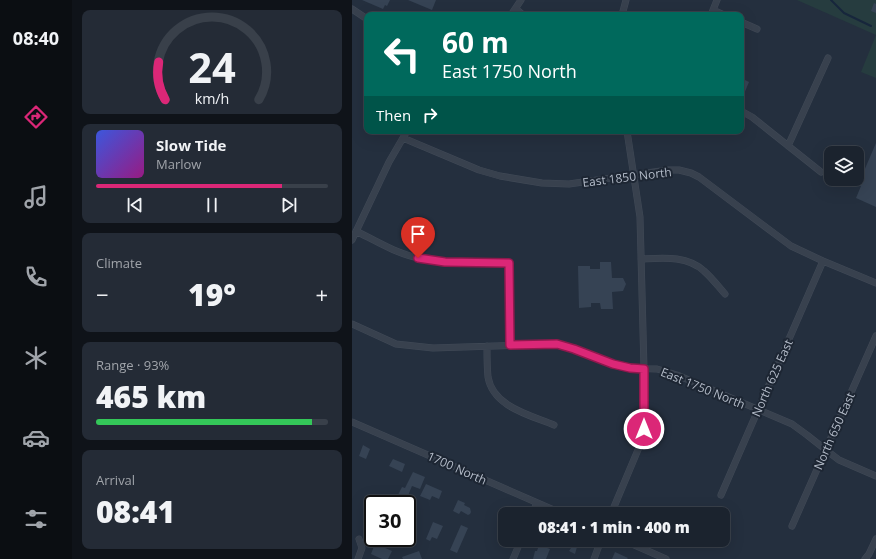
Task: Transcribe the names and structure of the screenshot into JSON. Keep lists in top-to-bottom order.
{
  "streets": {
    "street": [
      "East 1850 North",
      "North 625 East",
      "East 1750 North",
      "North 650 East",
      "1700 North"
    ]
  },
  "crossings": [
    ["East 1850 North", "North 625 East"],
    ["North 625 East", "East 1750 North"],
    ["East 1750 North", "North 650 East"]
  ],
  "page": {
    "tabs": "08:40",
    "turn": ["60 m", "East 1750 North"],
    "then": "Then",
    "song": ["Slow Tide", "Marlow"],
    "tile": [
      "Climate",
      ["Range · 93%", "465 km"],
      ["Arrival", "08:41"]
    ],
    "heat": ["−", "19°", "+"],
    "limit": "30",
    "trip": "08:41 · 1 min · 400 m",
    "gauge": ["24", "km/h"]
  }
}
